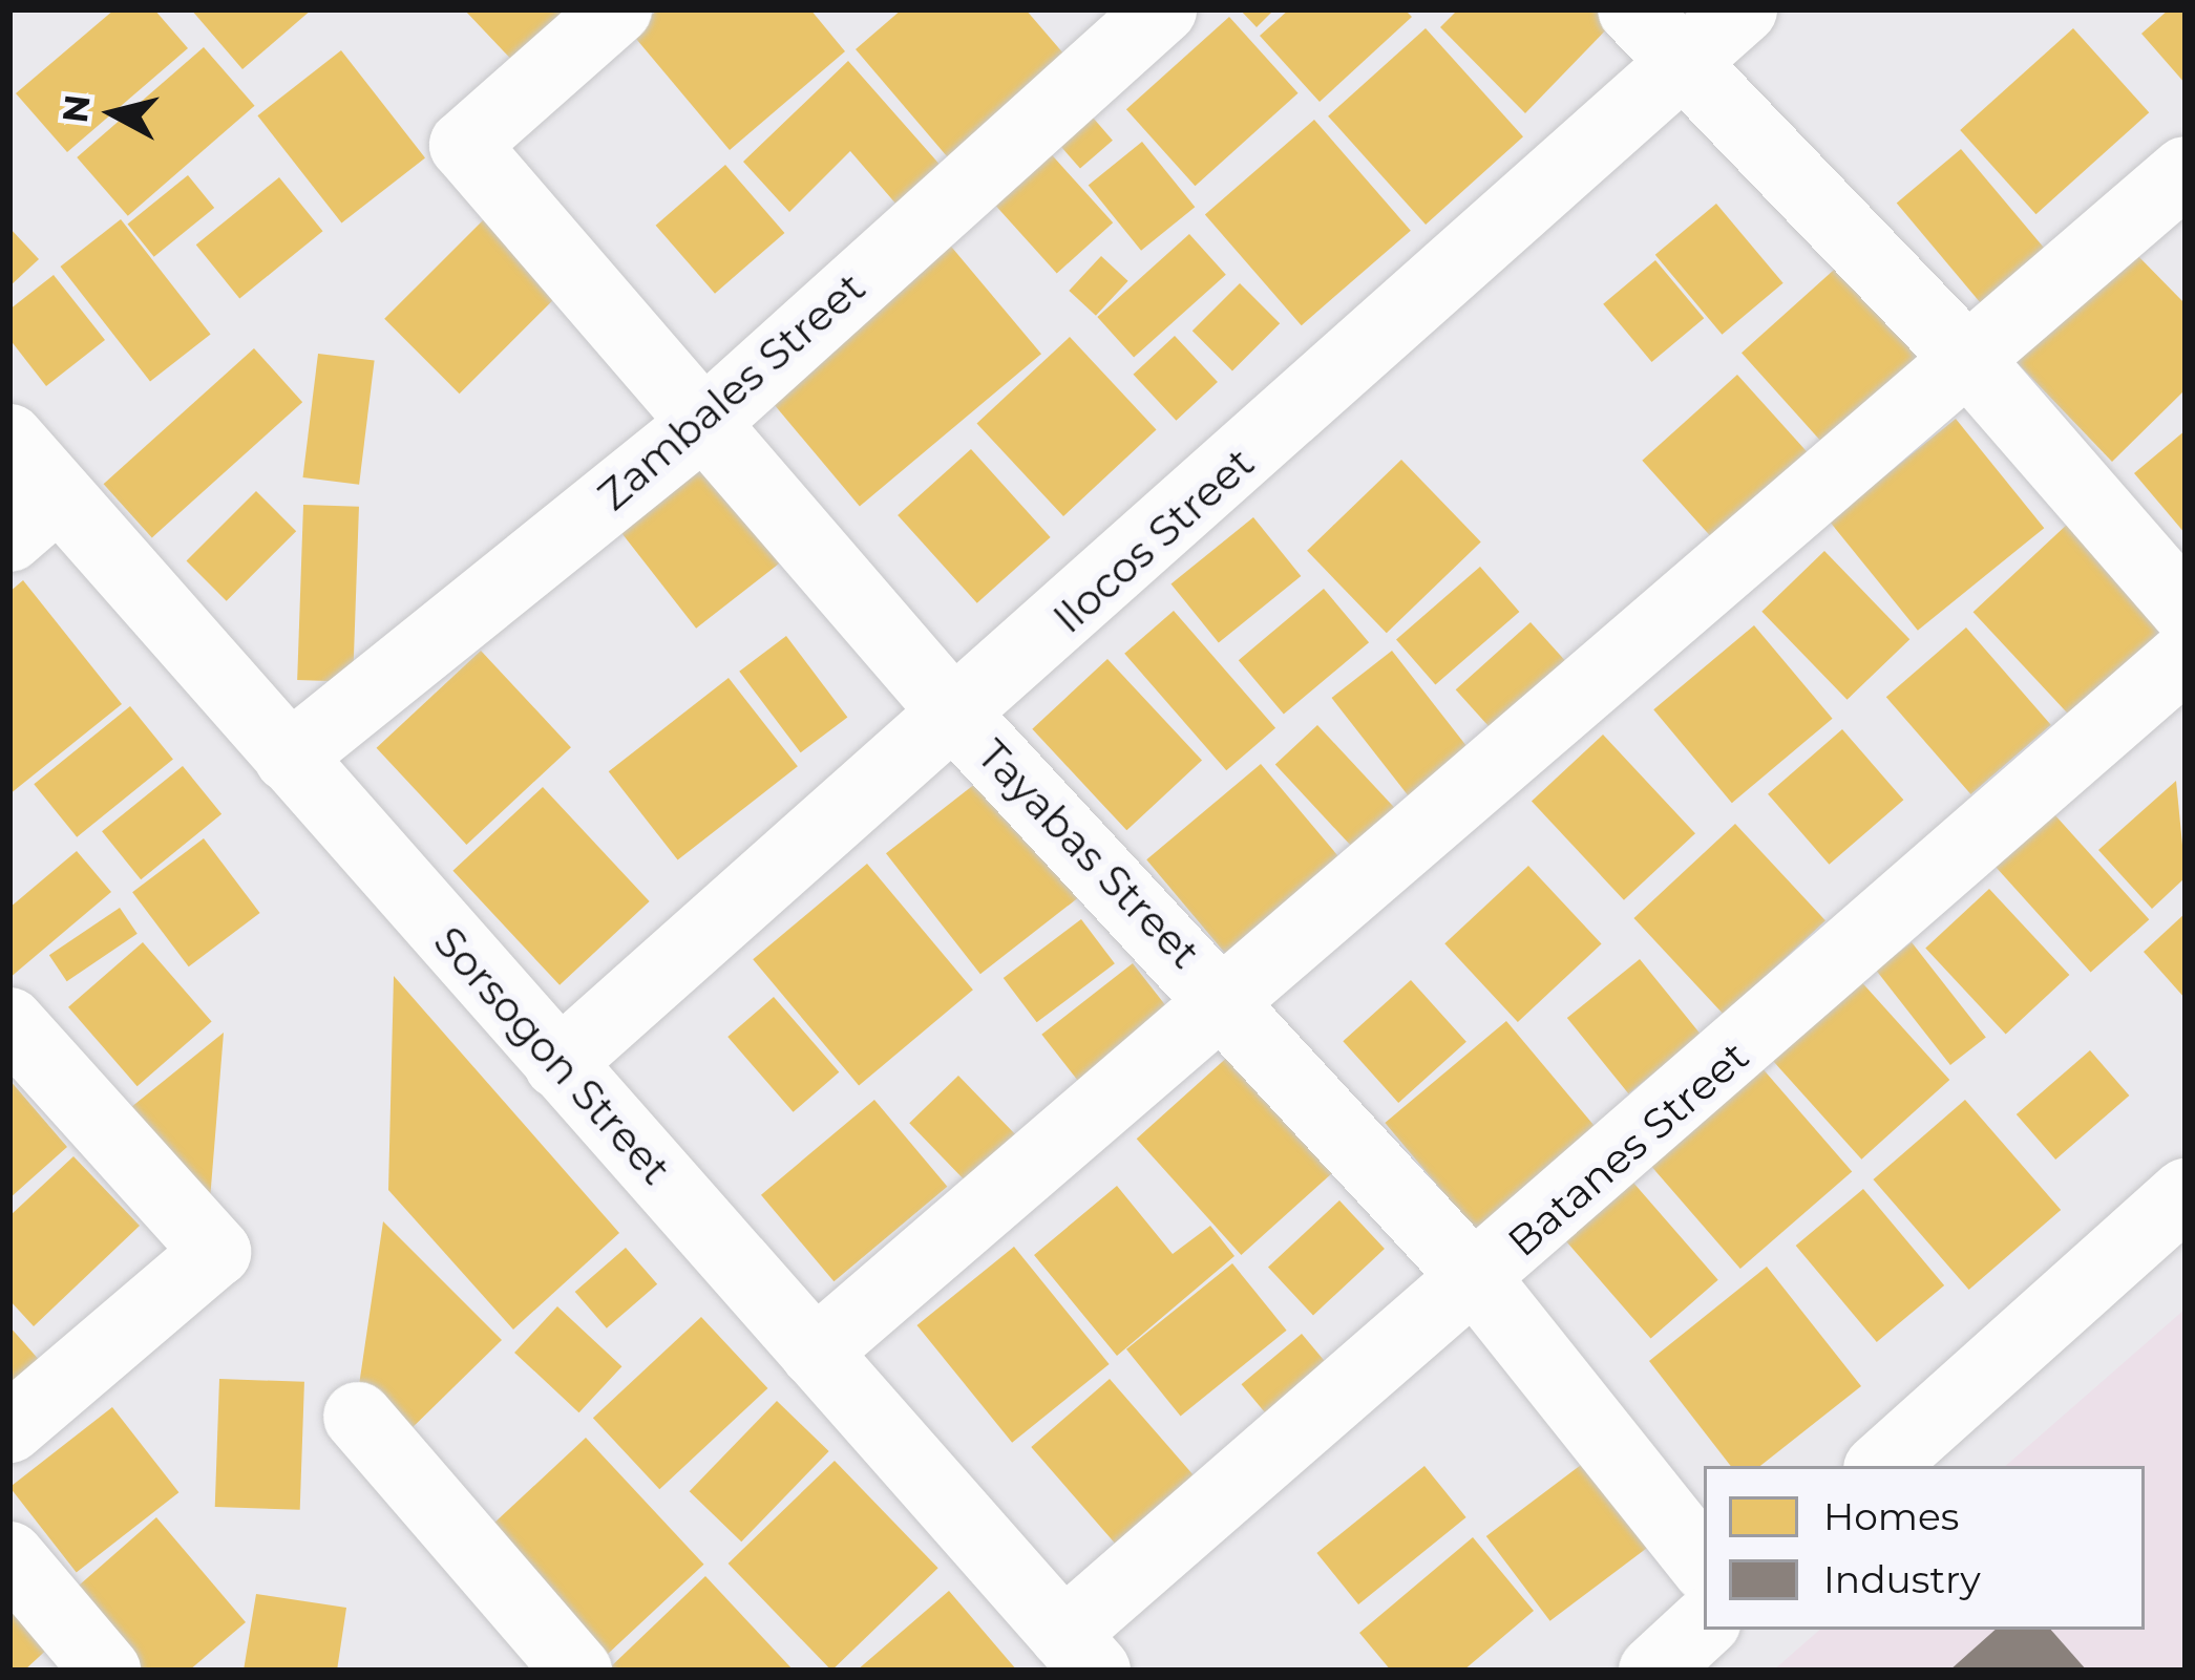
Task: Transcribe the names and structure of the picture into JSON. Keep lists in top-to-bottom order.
{
  "streets": {
    "street": [
      "Zambales Street",
      "Ilocos Street",
      "Tayabas Street",
      "Sorsogon Street",
      "Batanes Street"
    ]
  },
  "crossings": [
    ["Zambales Street", "Tayabas Street"],
    ["Zambales Street", "Sorsogon Street"],
    ["Ilocos Street", "Tayabas Street"],
    ["Ilocos Street", "Sorsogon Street"],
    ["Tayabas Street", "Batanes Street"],
    ["Sorsogon Street", "Batanes Street"]
  ],
  "legend": ["Homes", "Industry"],
  "north": "left"
}
